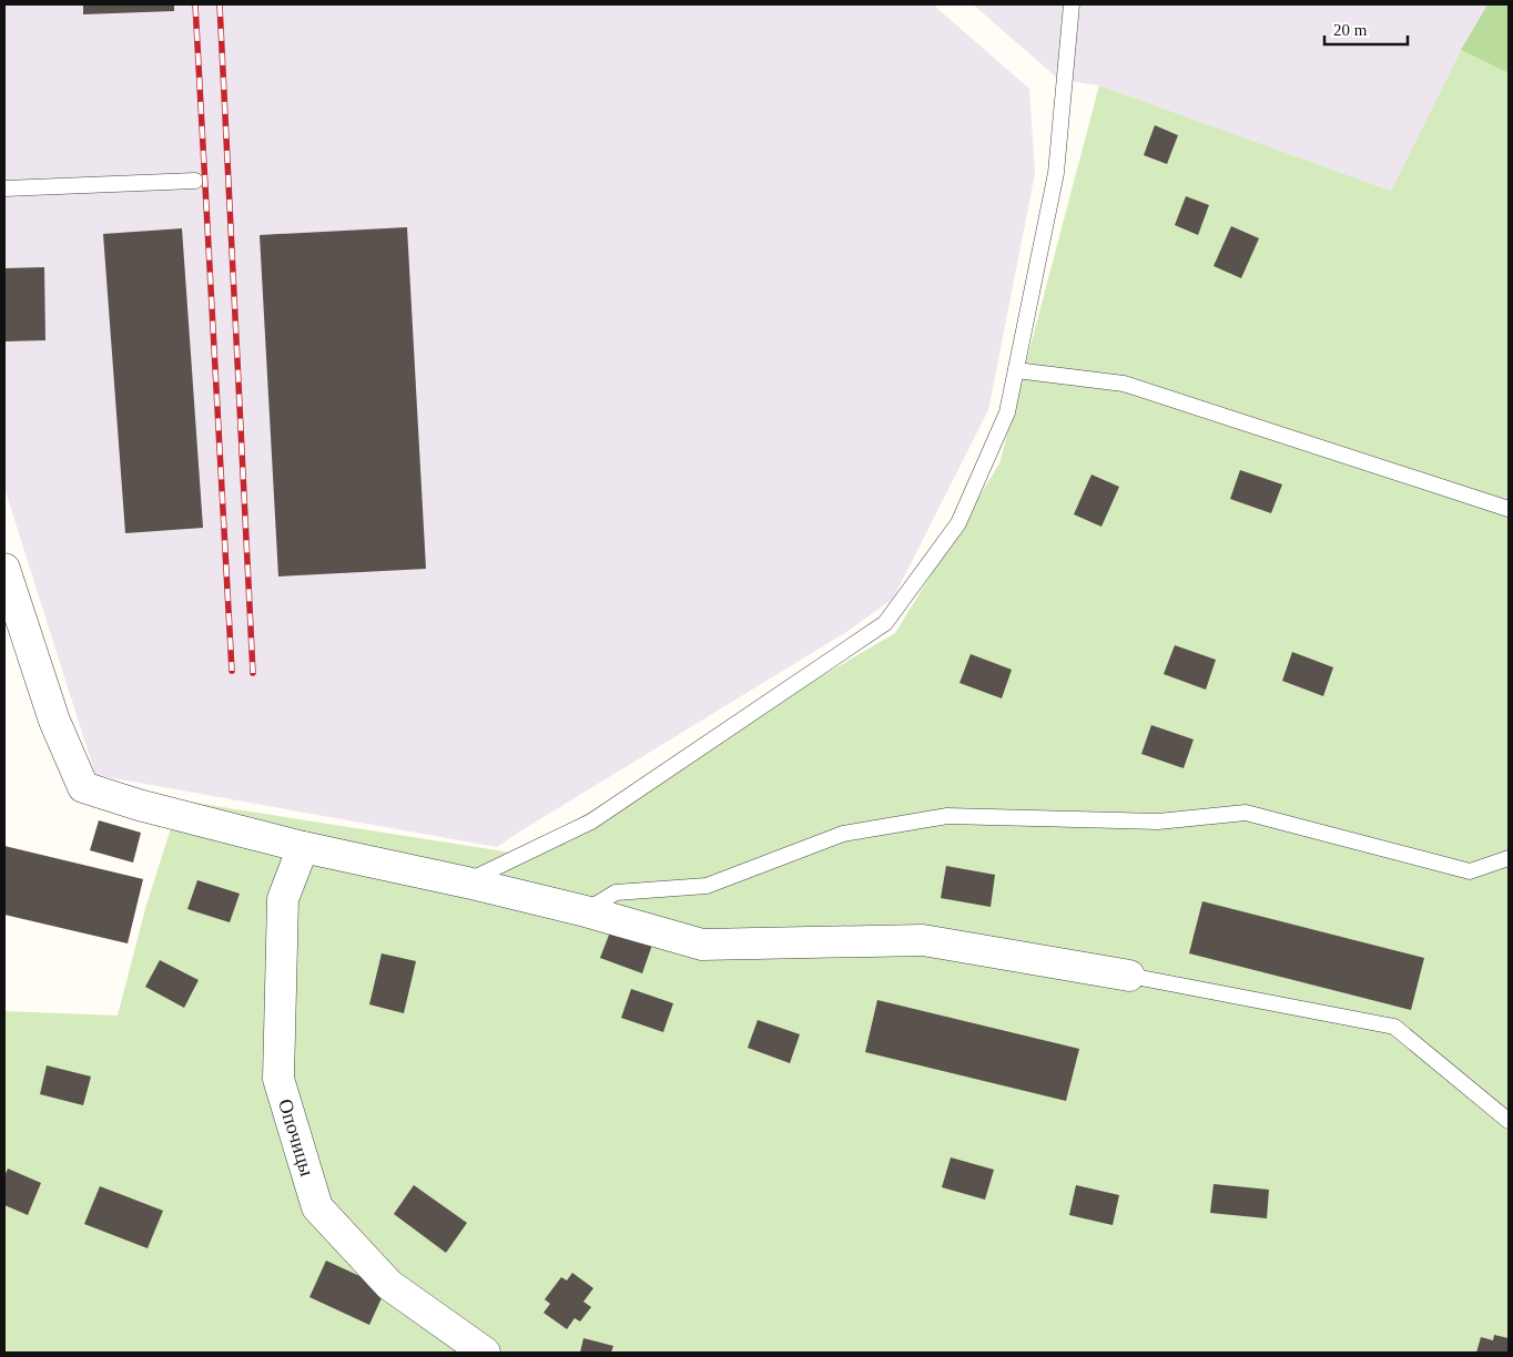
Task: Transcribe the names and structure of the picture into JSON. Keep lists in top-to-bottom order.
{
  "streets": {
    "street": ["Опочицы"]
  },
  "scale_bar": "20 m"
}
